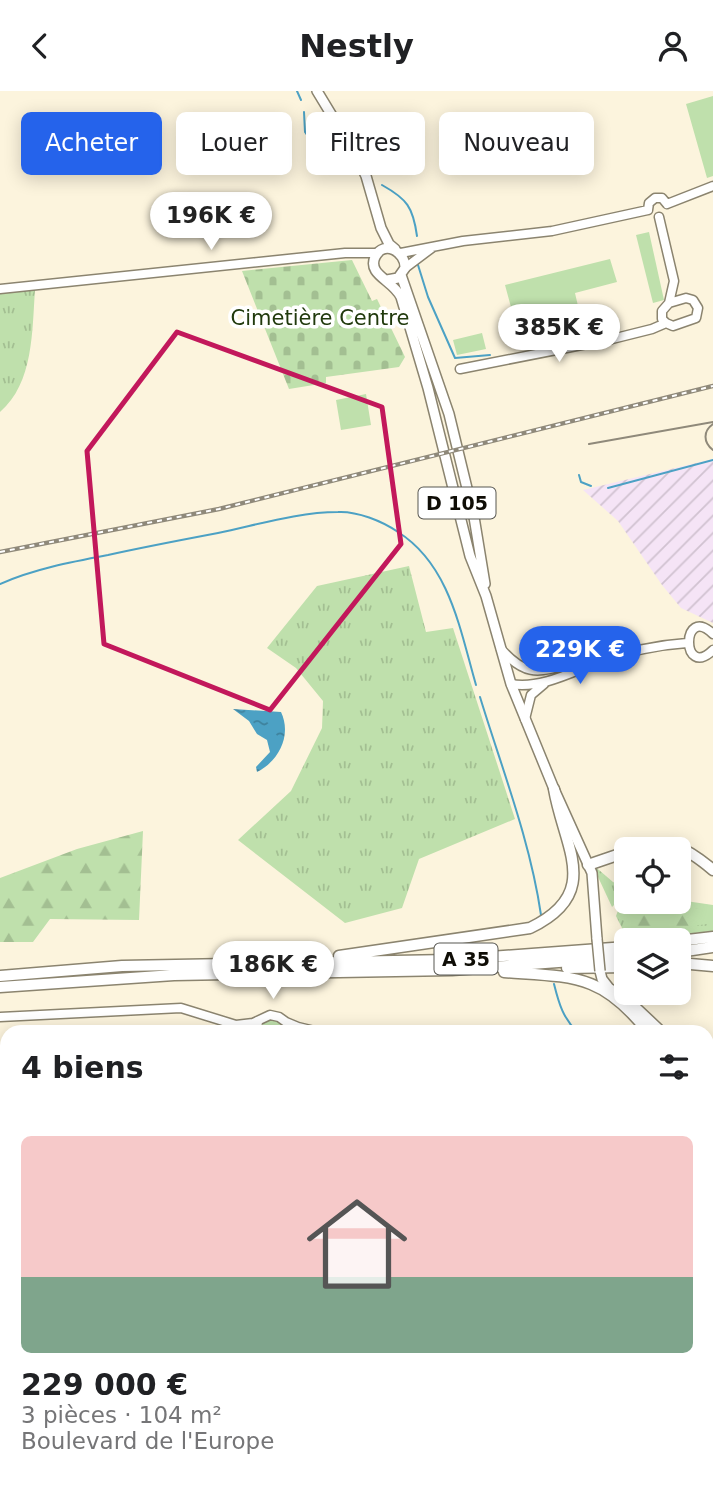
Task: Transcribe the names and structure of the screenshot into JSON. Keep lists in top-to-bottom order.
{
  "streets": {
    "highway": ["A 35"],
    "main road": ["D 105"]
  },
  "parks": ["Cimetière Centre"],
  "page": {
    "header": "Nestly",
    "chip": [
      "Acheter",
      "Louer",
      "Filtres",
      "Nouveau"
    ],
    "price": [
      "196K €",
      "385K €",
      "229K €",
      "186K €"
    ],
    "heading": "4 biens",
    "list": [
      {
        "name": "229 000 €",
        "note": "3 pièces · 104 m² · Boulevard de l'Europe"
      }
    ]
  }
}
